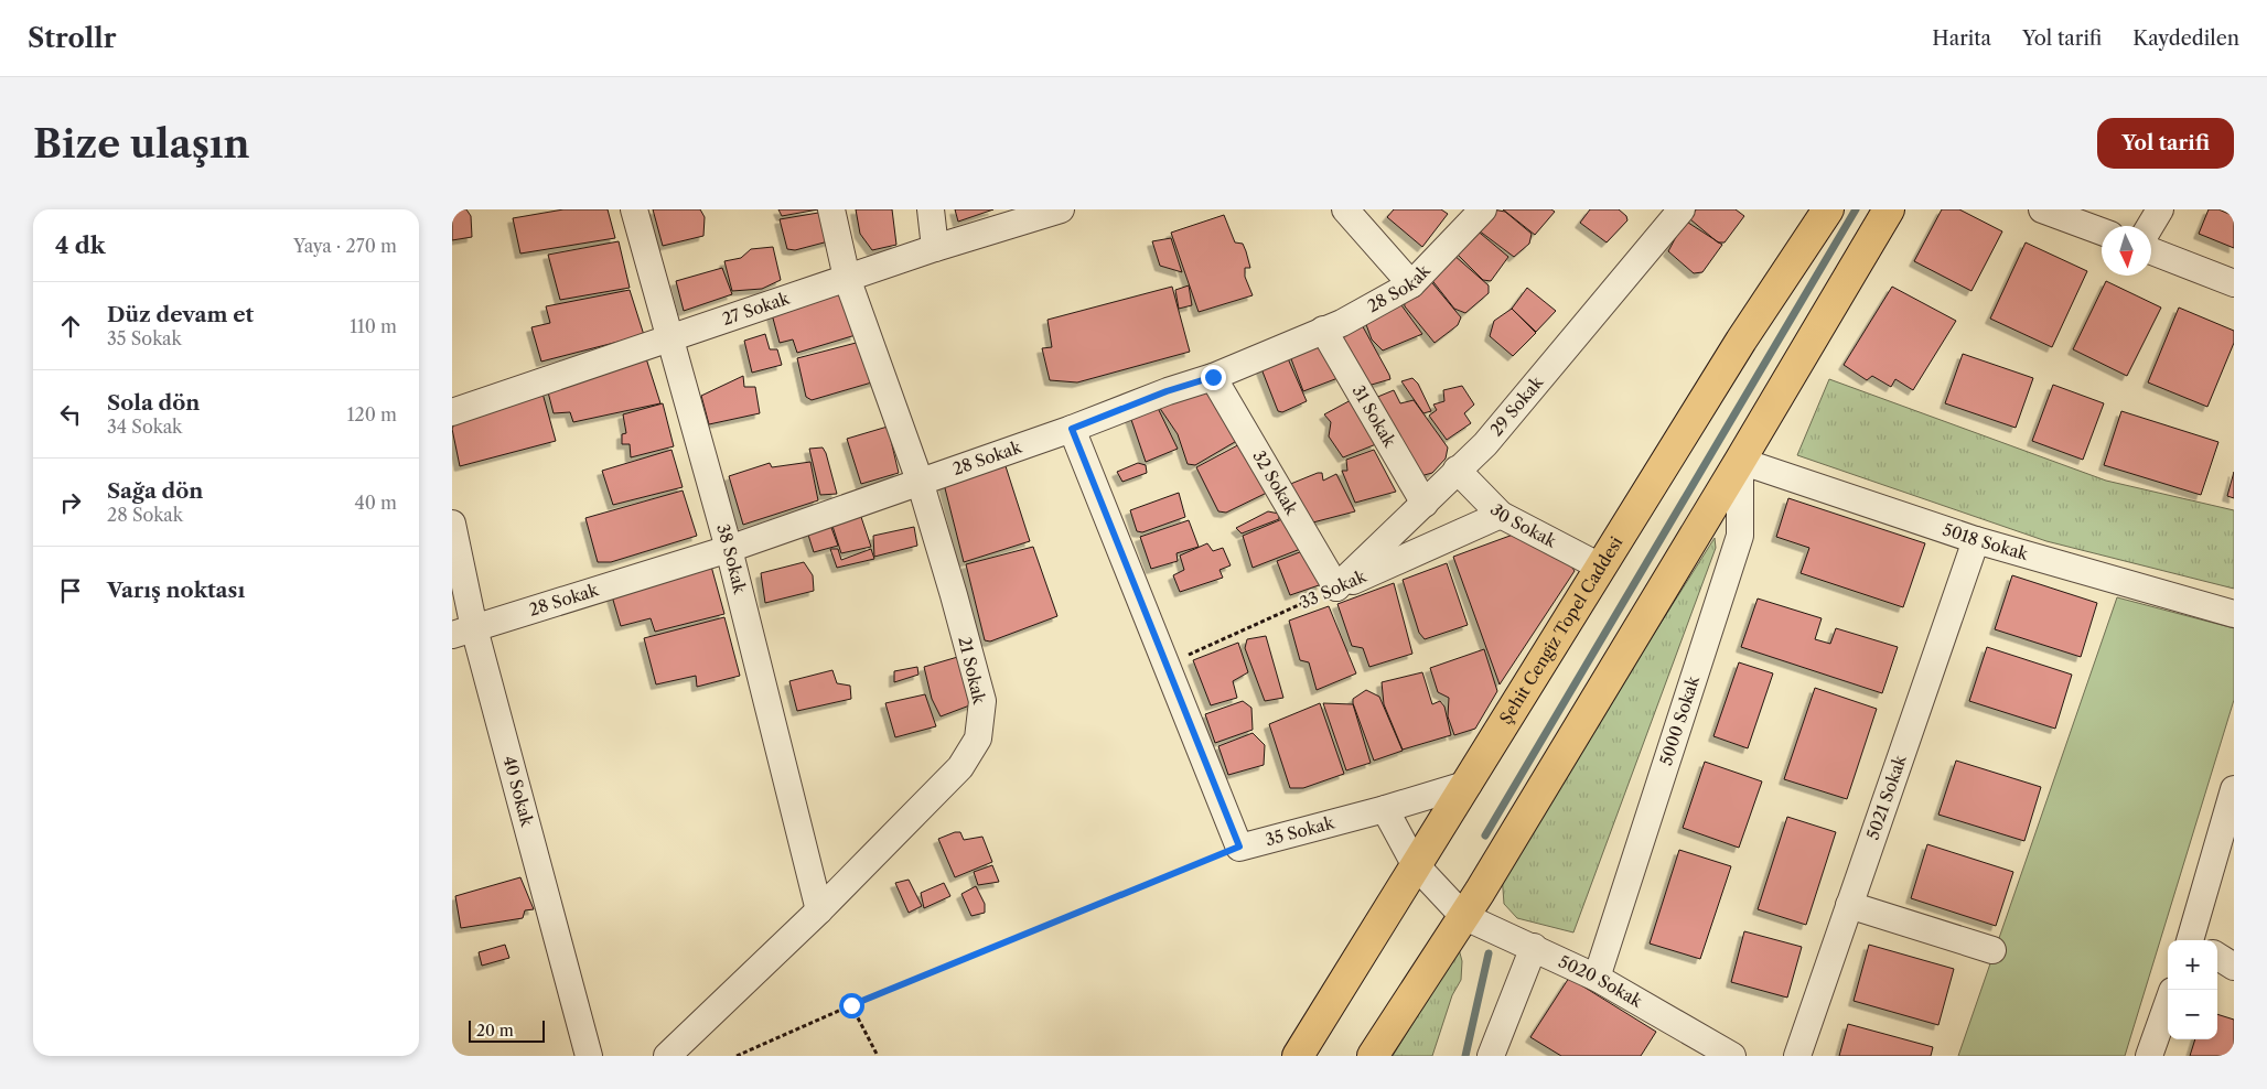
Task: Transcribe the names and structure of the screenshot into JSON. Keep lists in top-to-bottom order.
{
  "streets": {
    "main road": ["Şehit Cengiz Topel Caddesi"],
    "street": [
      "28 Sokak",
      "27 Sokak",
      "29 Sokak",
      "31 Sokak",
      "32 Sokak",
      "30 Sokak",
      "5018 Sokak",
      "38 Sokak",
      "33 Sokak",
      "21 Sokak",
      "5000 Sokak",
      "40 Sokak",
      "5021 Sokak",
      "35 Sokak",
      "5020 Sokak"
    ]
  },
  "crossings": [
    ["28 Sokak", "31 Sokak"],
    ["28 Sokak", "32 Sokak"],
    ["28 Sokak", "38 Sokak"],
    ["28 Sokak", "21 Sokak"],
    ["28 Sokak", "40 Sokak"],
    ["27 Sokak", "38 Sokak"],
    ["27 Sokak", "21 Sokak"],
    ["29 Sokak", "31 Sokak"],
    ["29 Sokak", "32 Sokak"],
    ["29 Sokak", "30 Sokak"],
    ["29 Sokak", "33 Sokak"],
    ["32 Sokak", "33 Sokak"],
    ["30 Sokak", "33 Sokak"],
    ["30 Sokak", "Şehit Cengiz Topel Caddesi"],
    ["5018 Sokak", "5000 Sokak"],
    ["5018 Sokak", "5021 Sokak"],
    ["38 Sokak", "21 Sokak"],
    ["Şehit Cengiz Topel Caddesi", "35 Sokak"],
    ["5000 Sokak", "5020 Sokak"]
  ],
  "scale_bar": "20 m",
  "north": "bottom",
  "page": {
    "header": "Strollr",
    "nav": ["Harita", "Yol tarifi", "Kaydedilen"],
    "buttons": "Yol tarifi",
    "title": "Bize ulaşın",
    "heading": ["4 dk", "Yaya · 270 m"],
    "list": [
      ["Düz devam et", "35 Sokak", "110 m"],
      ["Sola dön", "34 Sokak", "120 m"],
      ["Sağa dön", "28 Sokak", "40 m"],
      "Varış noktası"
    ],
    "map_buttons": ["+", "−"],
    "scale": "20 m"
  }
}
